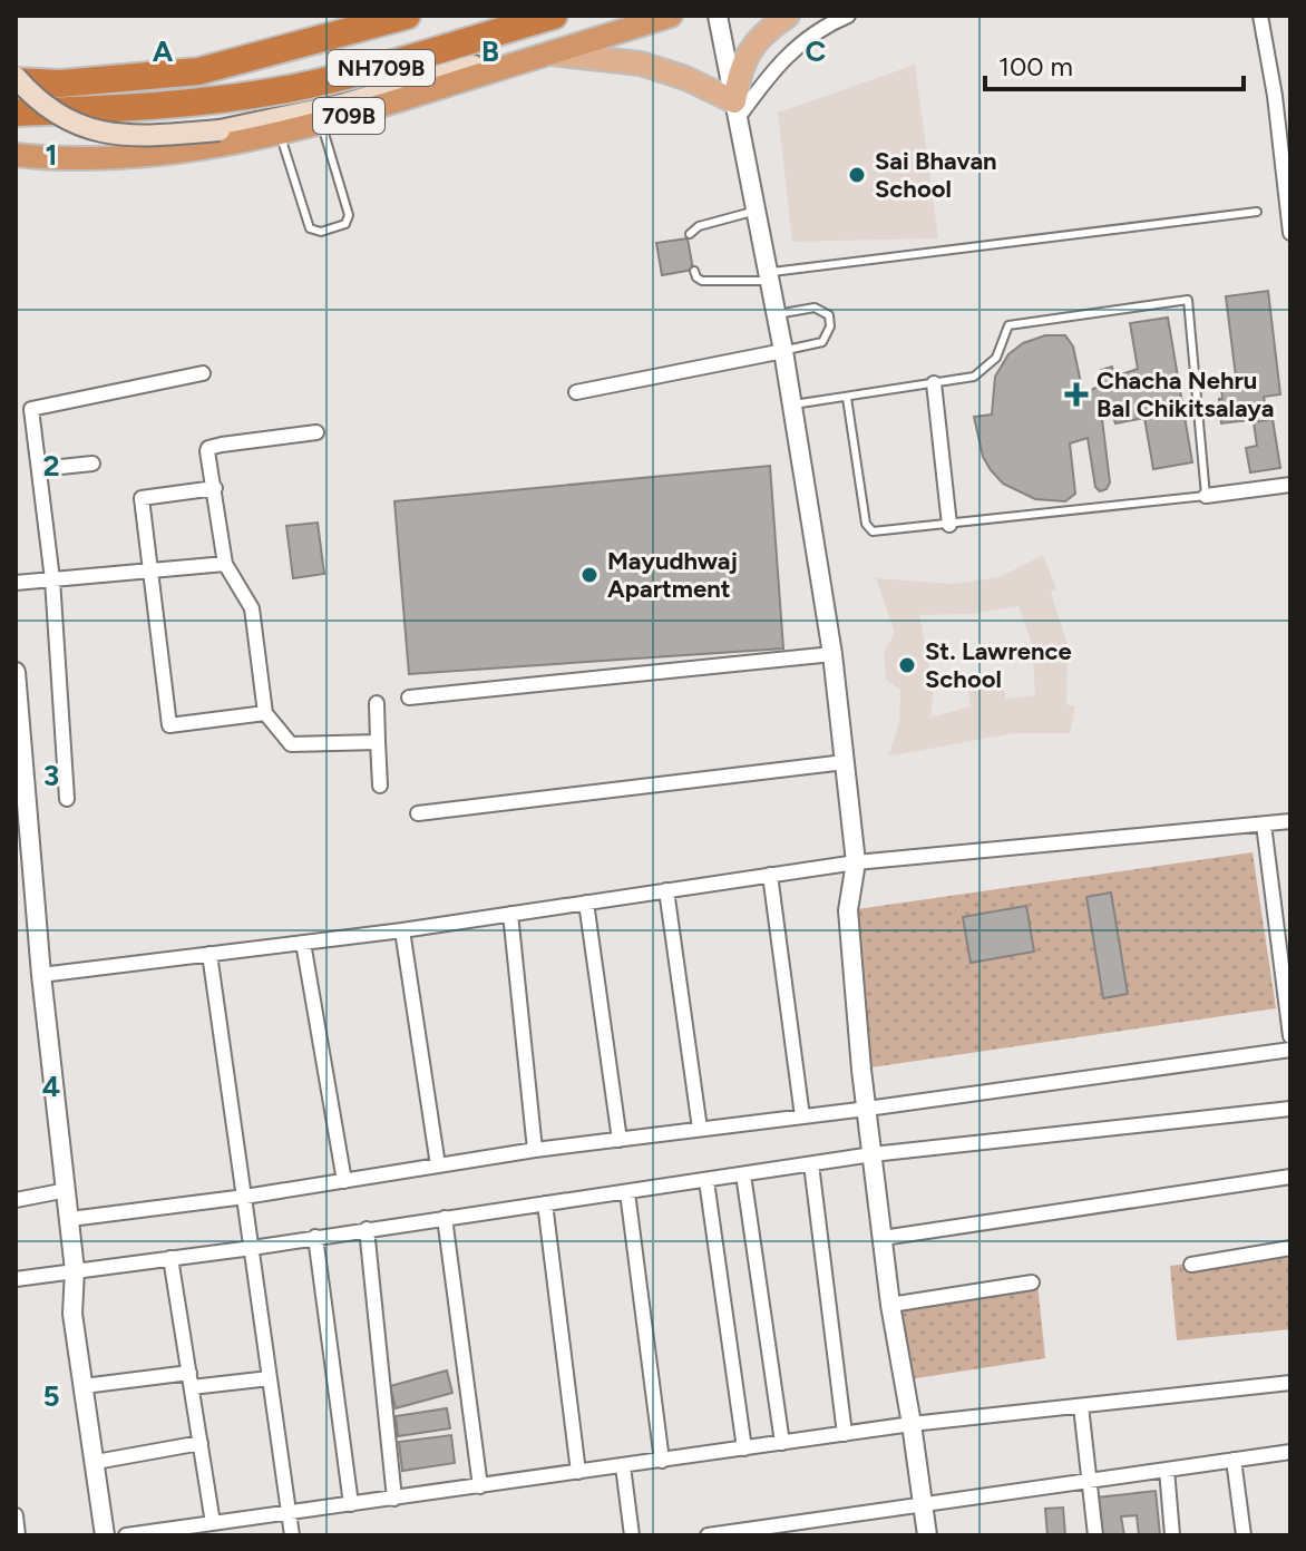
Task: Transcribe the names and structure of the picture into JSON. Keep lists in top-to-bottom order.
{
  "streets": {
    "highway": ["NH709B", "709B"]
  },
  "places": {
    "other": ["Sai Bhavan School", "Mayudhwaj Apartment", "St. Lawrence School"],
    "health": ["Chacha Nehru Bal Chikitsalaya"]
  },
  "scale_bar": "100 m",
  "grid": {
    "columns": ["A", "B", "C"],
    "rows": [
      "1",
      "2",
      "3",
      "4",
      "5"
    ]
  }
}
